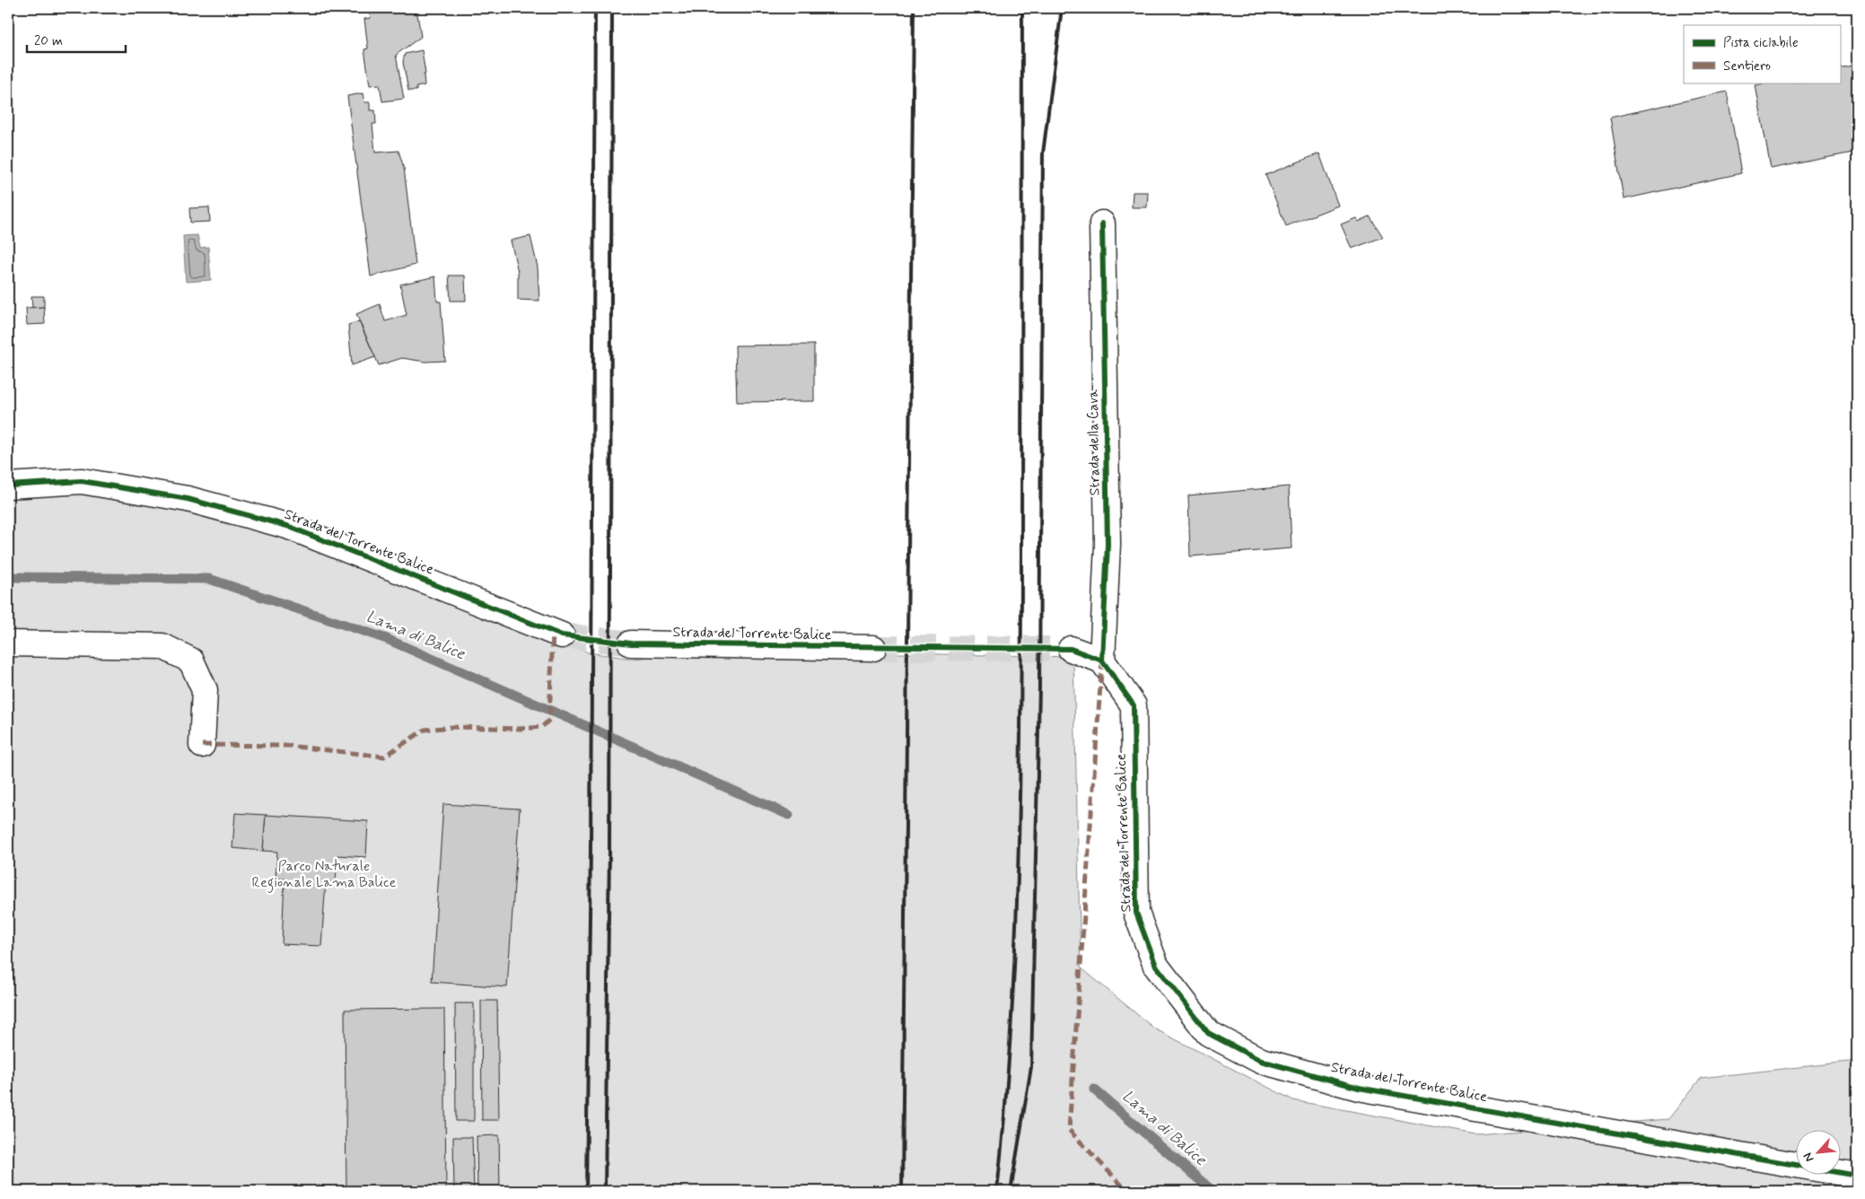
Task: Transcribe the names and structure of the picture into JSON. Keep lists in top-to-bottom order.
{
  "streets": {
    "street": ["Strada della Cava", "Strada del Torrente Balice"]
  },
  "crossings": [
    ["Strada della Cava", "Strada del Torrente Balice"]
  ],
  "water": ["Lama di Balice"],
  "parks": ["Parco Naturale Regionale Lama Balice"],
  "legend": ["Pista ciclabile", "Sentiero"],
  "scale_bar": "20 m",
  "north": "bottom left"
}
